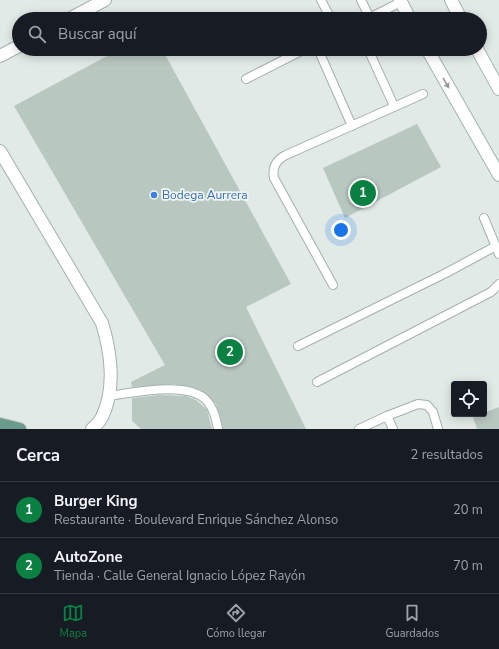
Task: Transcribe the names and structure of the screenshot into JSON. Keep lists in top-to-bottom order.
{
  "places": ["Bodega Aurrera"],
  "page": {
    "search": "Buscar aquí",
    "pins": ["1", "2"],
    "heading": ["Cerca", "2 resultados"],
    "list": [
      {
        "mark": "1",
        "name": "Burger King",
        "note": "Restaurante · Boulevard Enrique Sánchez Alonso",
        "value": "20 m"
      },
      {
        "mark": "2",
        "name": "AutoZone",
        "note": "Tienda · Calle General Ignacio López Rayón",
        "value": "70 m"
      }
    ],
    "nav": ["Mapa", "Cómo llegar", "Guardados"]
  }
}
